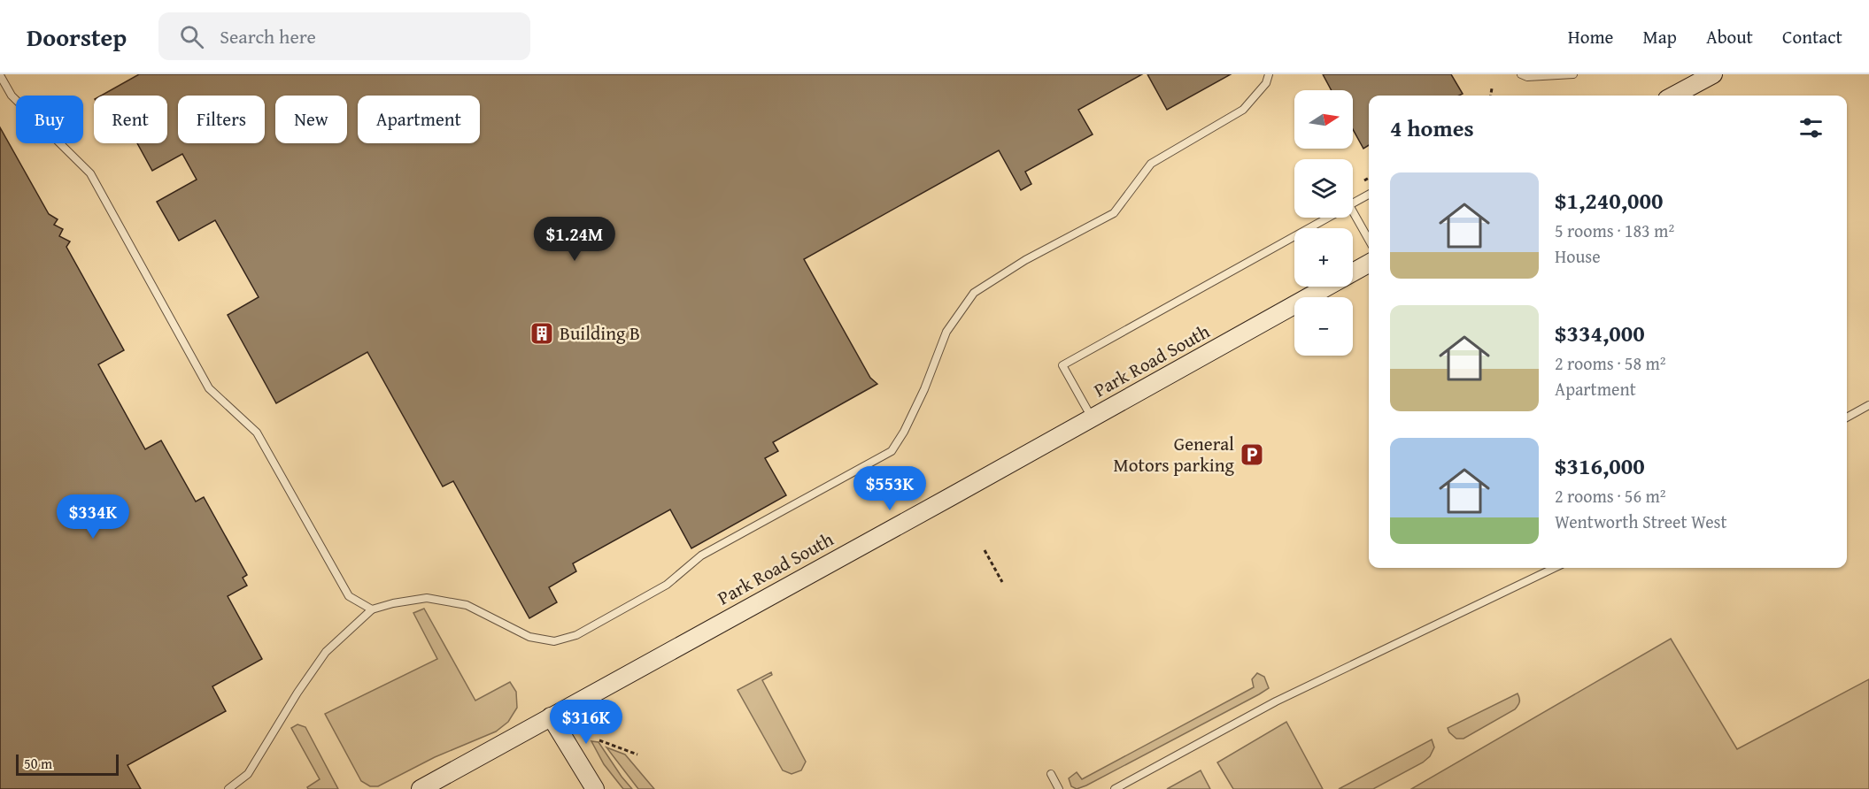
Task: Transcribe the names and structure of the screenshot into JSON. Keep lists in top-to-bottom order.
{
  "streets": {
    "main road": ["Park Road South"]
  },
  "places": {
    "building": ["Building B"],
    "parking": ["General Motors parking"]
  },
  "scale_bar": "50 m",
  "north": "right",
  "page": {
    "header": "Doorstep",
    "search": "Search here",
    "nav": [
      "Home",
      "Map",
      "About",
      "Contact"
    ],
    "map_buttons": ["+", "−"],
    "chip": [
      "Buy",
      "Rent",
      "Filters",
      "New",
      "Apartment"
    ],
    "heading": "4 homes",
    "list": [
      {
        "name": "$1,240,000",
        "note": "5 rooms · 183 m² · House"
      },
      {
        "name": "$334,000",
        "note": "2 rooms · 58 m² · Apartment"
      },
      {
        "name": "$316,000",
        "note": "2 rooms · 56 m² · Wentworth Street West"
      }
    ],
    "price": [
      "$1.24M",
      "$553K",
      "$334K",
      "$316K"
    ],
    "scale": "50 m"
  }
}
